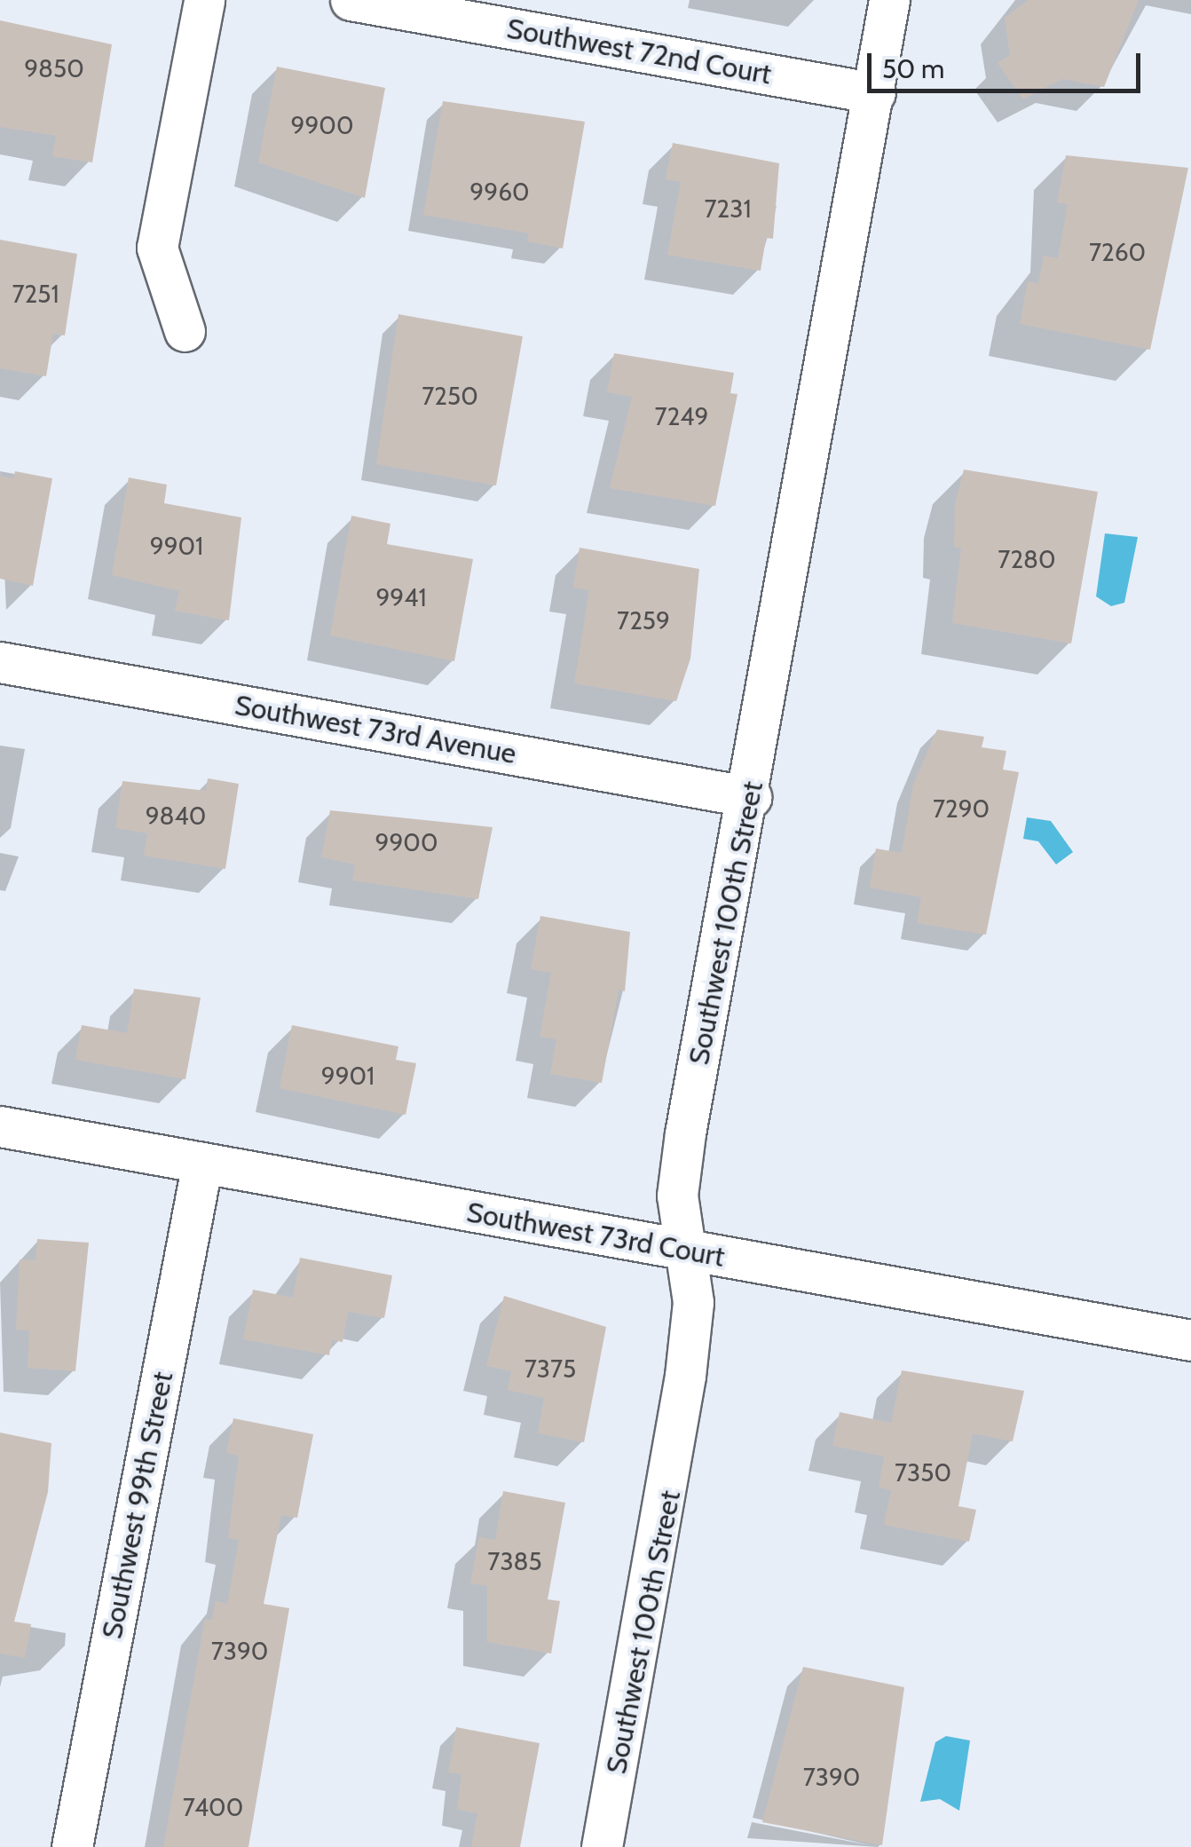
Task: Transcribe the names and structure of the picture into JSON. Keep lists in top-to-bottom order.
{
  "streets": {
    "street": [
      "Southwest 72nd Court",
      "Southwest 73rd Avenue",
      "Southwest 100th Street",
      "Southwest 73rd Court",
      "Southwest 99th Street"
    ]
  },
  "crossings": [
    ["Southwest 72nd Court", "Southwest 100th Street"],
    ["Southwest 73rd Avenue", "Southwest 100th Street"],
    ["Southwest 100th Street", "Southwest 73rd Court"],
    ["Southwest 73rd Court", "Southwest 99th Street"]
  ],
  "house_numbers": [
    "9850",
    "9900",
    "9960",
    "7231",
    "7260",
    "7251",
    "7250",
    "7249",
    "9901",
    "7280",
    "9941",
    "7259",
    "7290",
    "9840",
    "9900",
    "9901",
    "7375",
    "7350",
    "7385",
    "7390",
    "7390",
    "7400"
  ],
  "scale_bar": "50 m"
}
